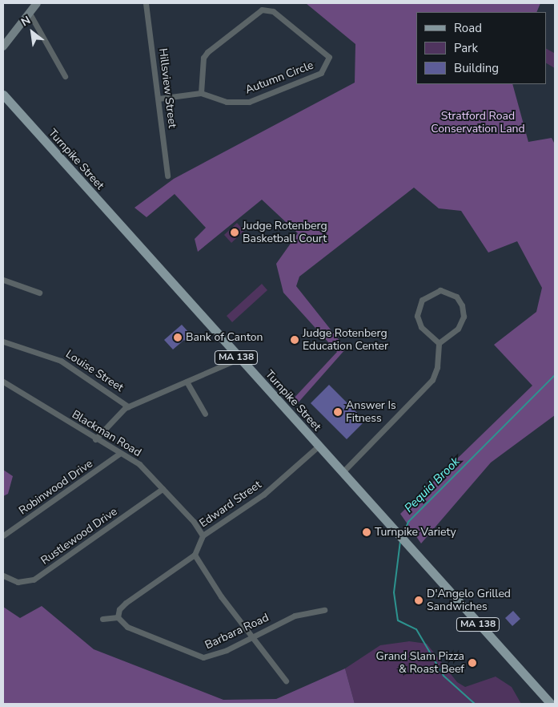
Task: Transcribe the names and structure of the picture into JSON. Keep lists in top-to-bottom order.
{
  "streets": {
    "main road": ["Turnpike Street", "MA 138"],
    "street": [
      "Autumn Circle",
      "Hillsview Street",
      "Louise Street",
      "Blackman Road",
      "Robinwood Drive",
      "Edward Street",
      "Rustlewood Drive",
      "Barbara Road"
    ]
  },
  "crossings": [
    ["Autumn Circle", "Hillsview Street"],
    ["Turnpike Street", "Edward Street"],
    ["Blackman Road", "Robinwood Drive"],
    ["Blackman Road", "Edward Street"],
    ["Blackman Road", "Rustlewood Drive"]
  ],
  "water": ["Pequid Brook"],
  "parks": ["Stratford Road Conservation Land"],
  "places": [
    "Judge Rotenberg Basketball Court",
    "Bank of Canton",
    "Judge Rotenberg Education Center",
    "Answer Is Fitness",
    "Turnpike Variety",
    "D'Angelo Grilled Sandwiches",
    "Grand Slam Pizza & Roast Beef"
  ],
  "legend": ["Road", "Park", "Building"],
  "north": "top left"
}
